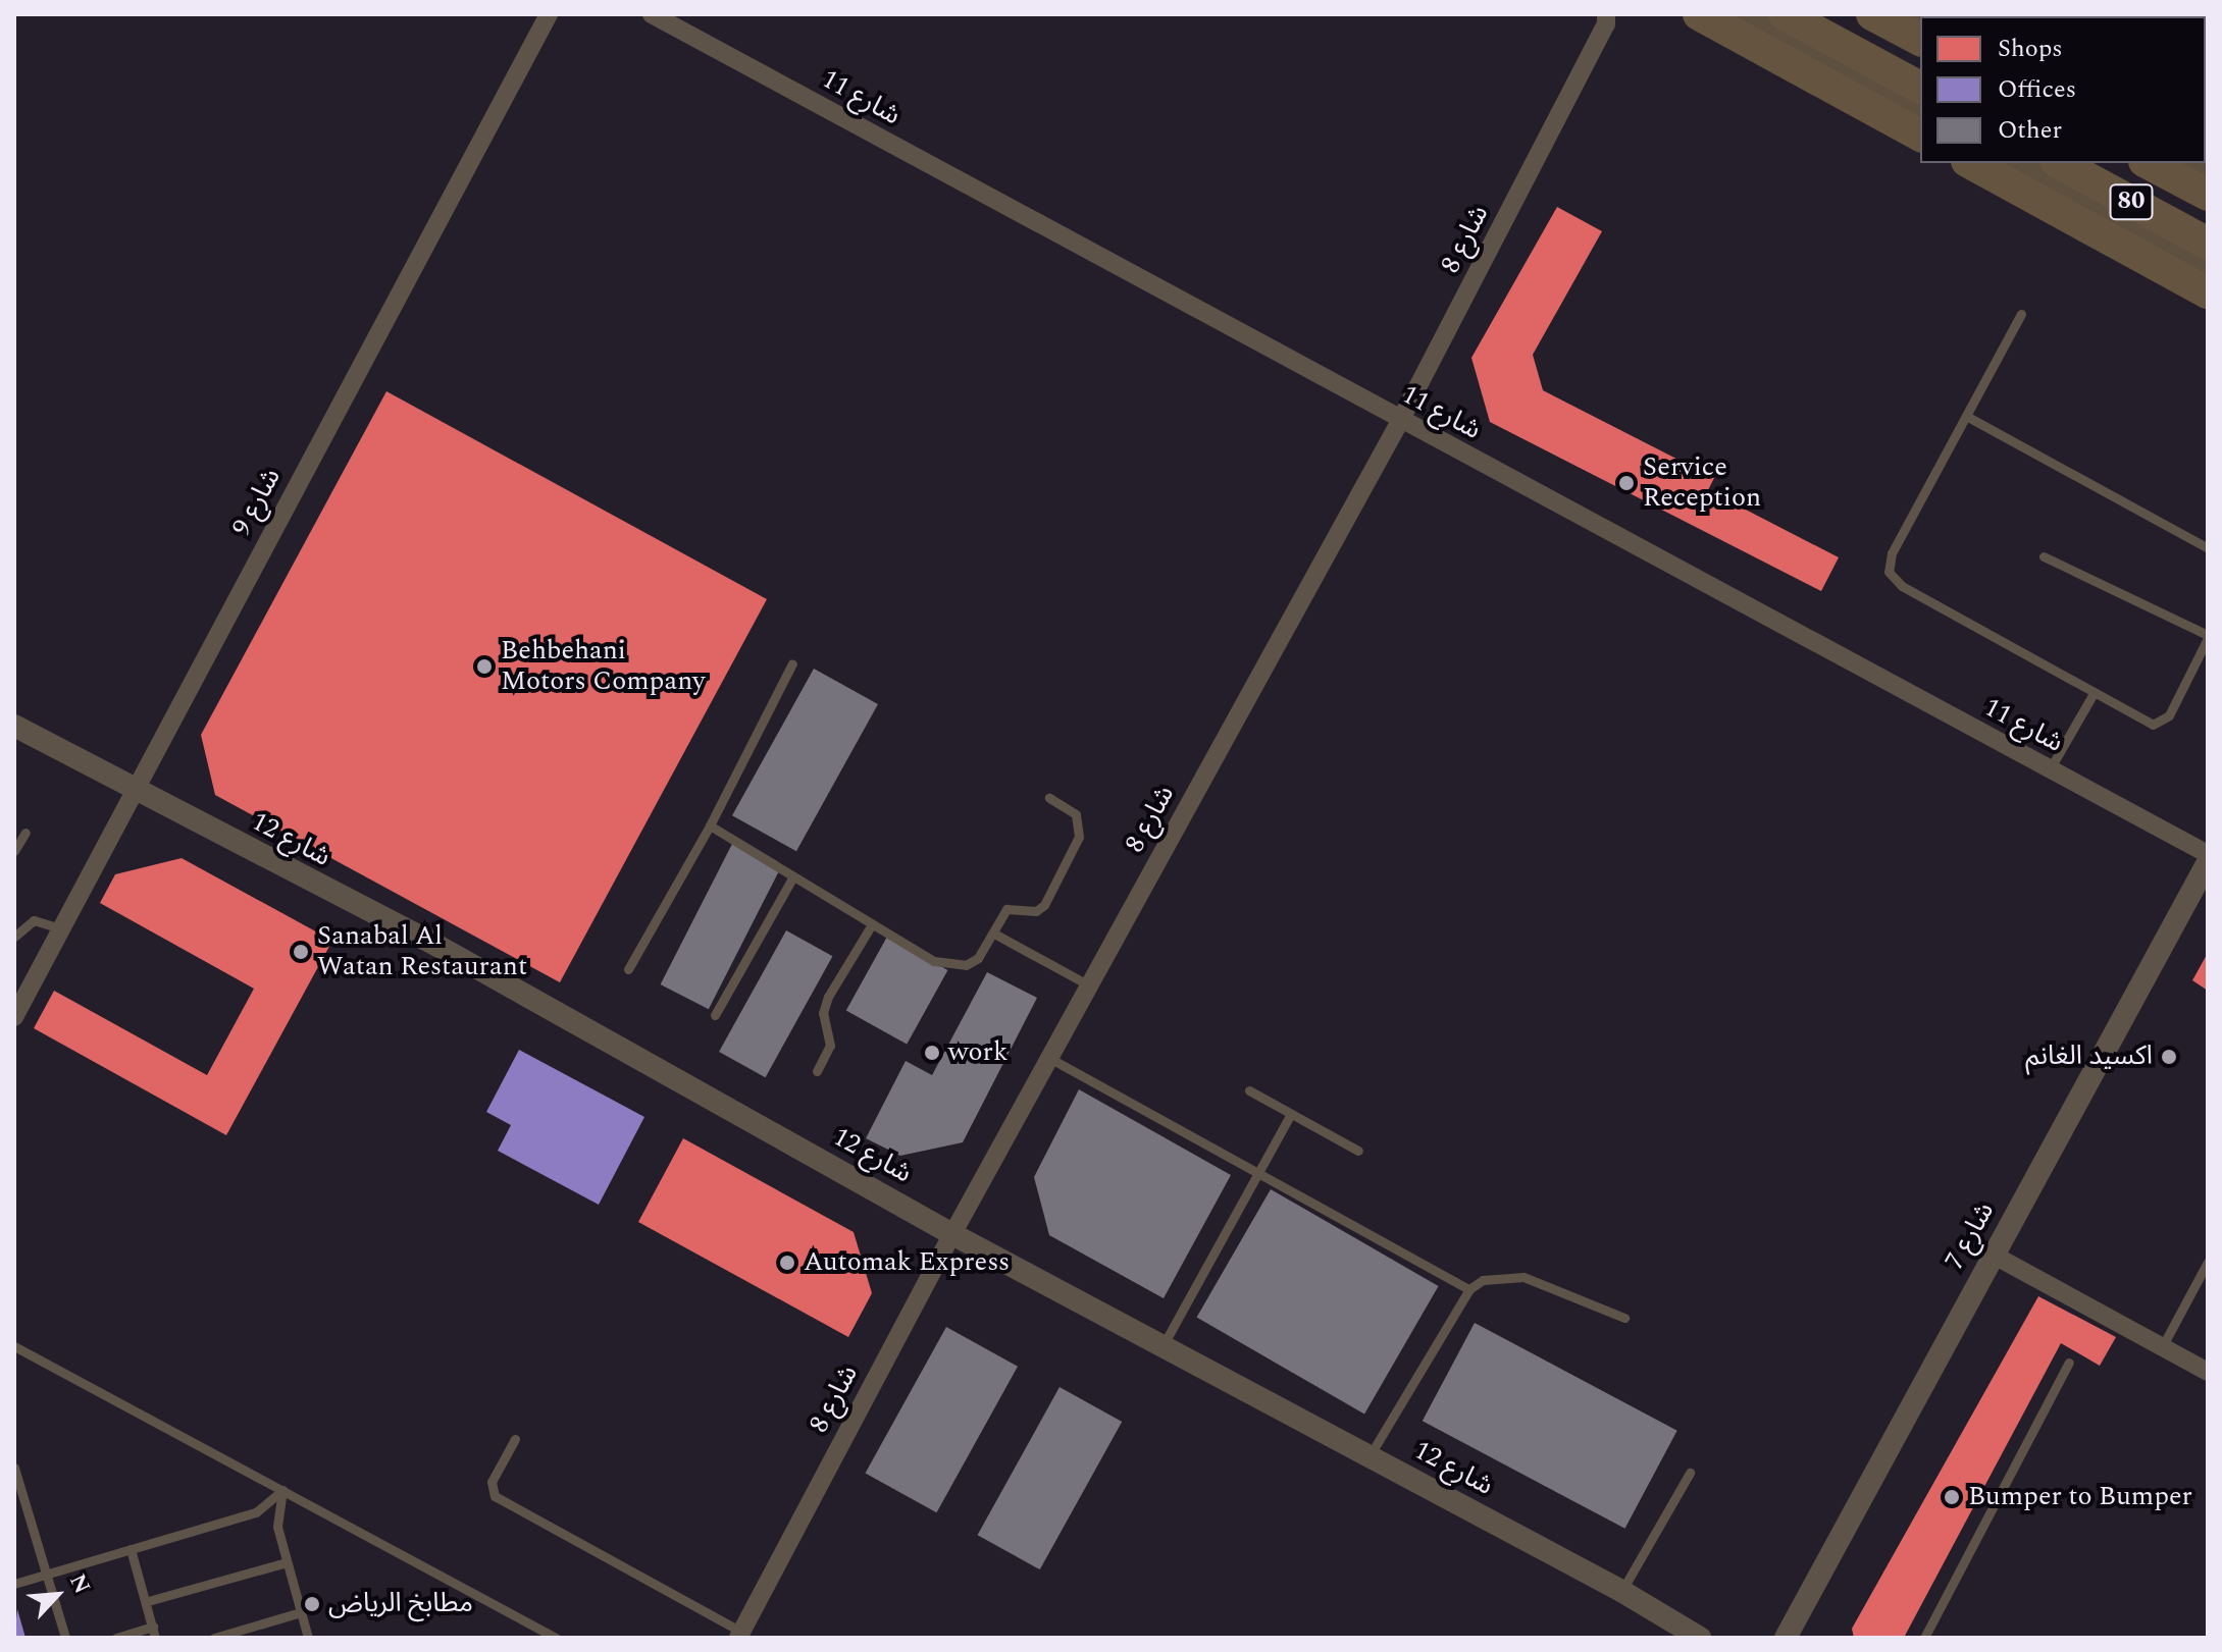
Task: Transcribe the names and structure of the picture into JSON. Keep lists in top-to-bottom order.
{
  "streets": {
    "highway": ["80"],
    "street": [
      "شارع 11",
      "شارع 8",
      "شارع 9",
      "شارع 12",
      "شارع 7"
    ]
  },
  "crossings": [
    ["شارع 11", "شارع 8"],
    ["شارع 8", "شارع 12"],
    ["شارع 9", "شارع 12"]
  ],
  "places": [
    "Service Reception",
    "Behbehani Motors Company",
    "Sanabal Al Watan Restaurant",
    "work",
    "اكسيد الغانم",
    "Automak Express",
    "Bumper to Bumper",
    "مطابخ الرياض"
  ],
  "legend": ["Shops", "Offices", "Other"],
  "north": "top right"
}
